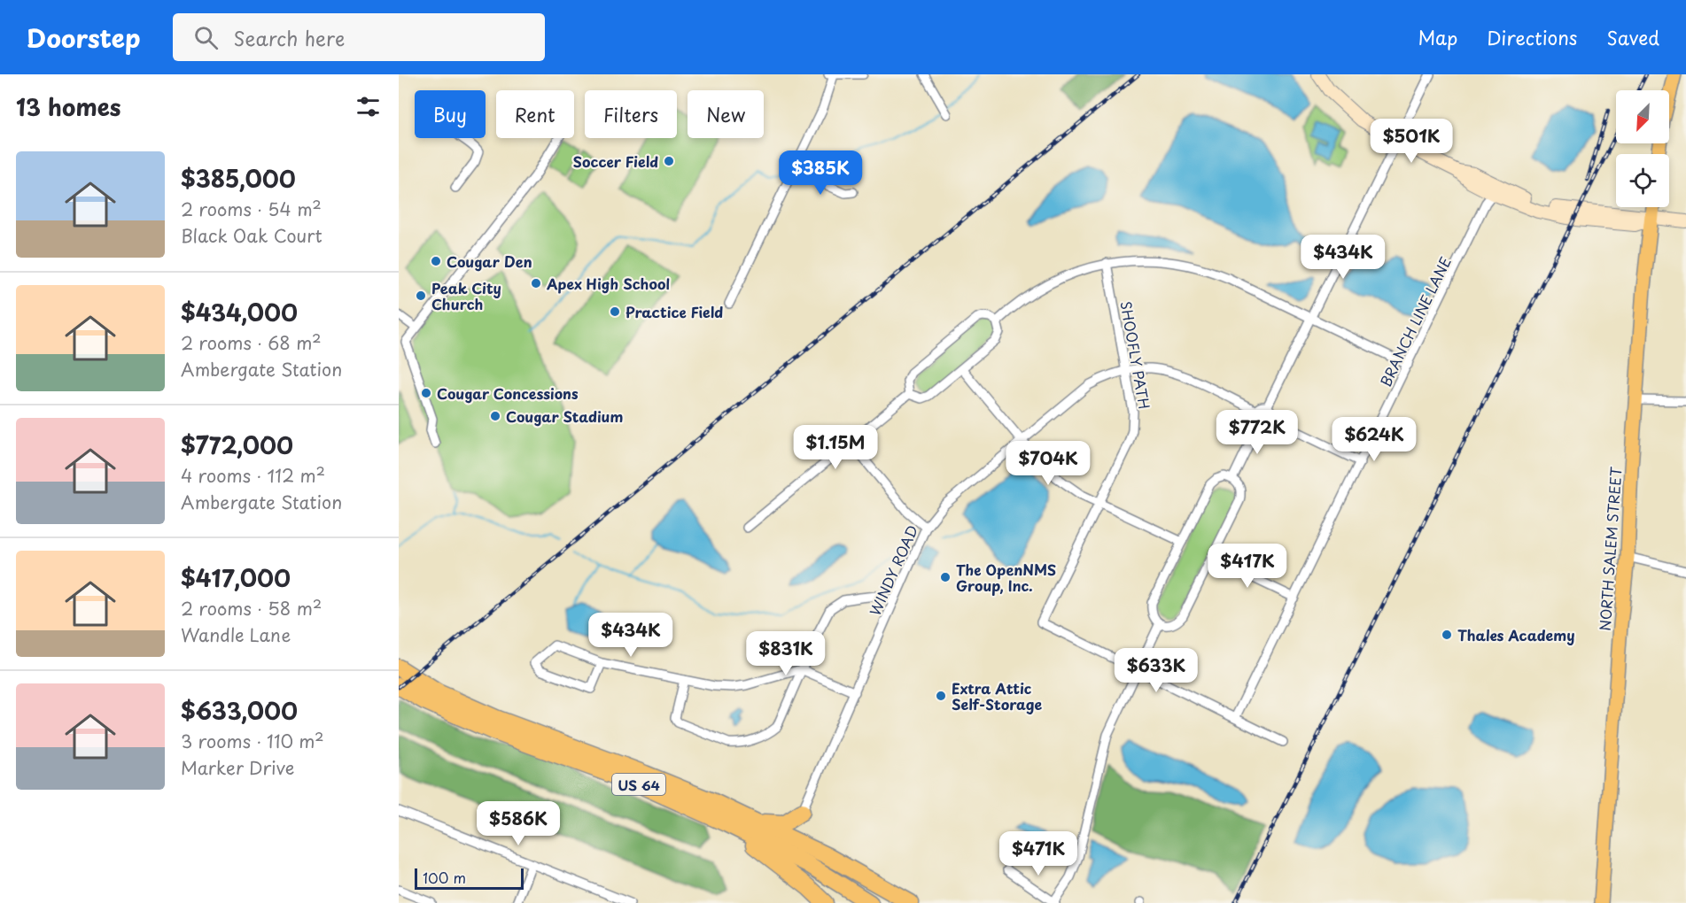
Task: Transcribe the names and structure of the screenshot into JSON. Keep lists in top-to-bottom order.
{
  "streets": {
    "highway": ["US 64"],
    "main road": ["NORTH SALEM STREET"],
    "street": ["BRANCH LINE LANE", "SHOOFLY PATH", "WINDY ROAD"]
  },
  "crossings": [
    ["SHOOFLY PATH", "WINDY ROAD"]
  ],
  "places": [
    "Soccer Field",
    "Cougar Den",
    "Apex High School",
    "Peak City Church",
    "Practice Field",
    "Cougar Concessions",
    "Cougar Stadium",
    "The OpenNMS Group, Inc.",
    "Thales Academy",
    "Extra Attic Self-Storage"
  ],
  "scale_bar": "100 m",
  "north": "bottom left",
  "page": {
    "header": "Doorstep",
    "search": "Search here",
    "nav": ["Map", "Directions", "Saved"],
    "heading": "13 homes",
    "chip": [
      "Buy",
      "Rent",
      "Filters",
      "New"
    ],
    "price": [
      "$501K",
      "$385K",
      "$434K",
      "$772K",
      "$624K",
      "$1.15M",
      "$704K",
      "$417K",
      "$434K",
      "$831K",
      "$633K",
      "$586K",
      "$471K"
    ],
    "list": [
      {
        "name": "$385,000",
        "note": "2 rooms · 54 m² · Black Oak Court"
      },
      {
        "name": "$434,000",
        "note": "2 rooms · 68 m² · Ambergate Station"
      },
      {
        "name": "$772,000",
        "note": "4 rooms · 112 m² · Ambergate Station"
      },
      {
        "name": "$417,000",
        "note": "2 rooms · 58 m² · Wandle Lane"
      },
      {
        "name": "$633,000",
        "note": "3 rooms · 110 m² · Marker Drive"
      }
    ],
    "scale": "100 m"
  }
}
